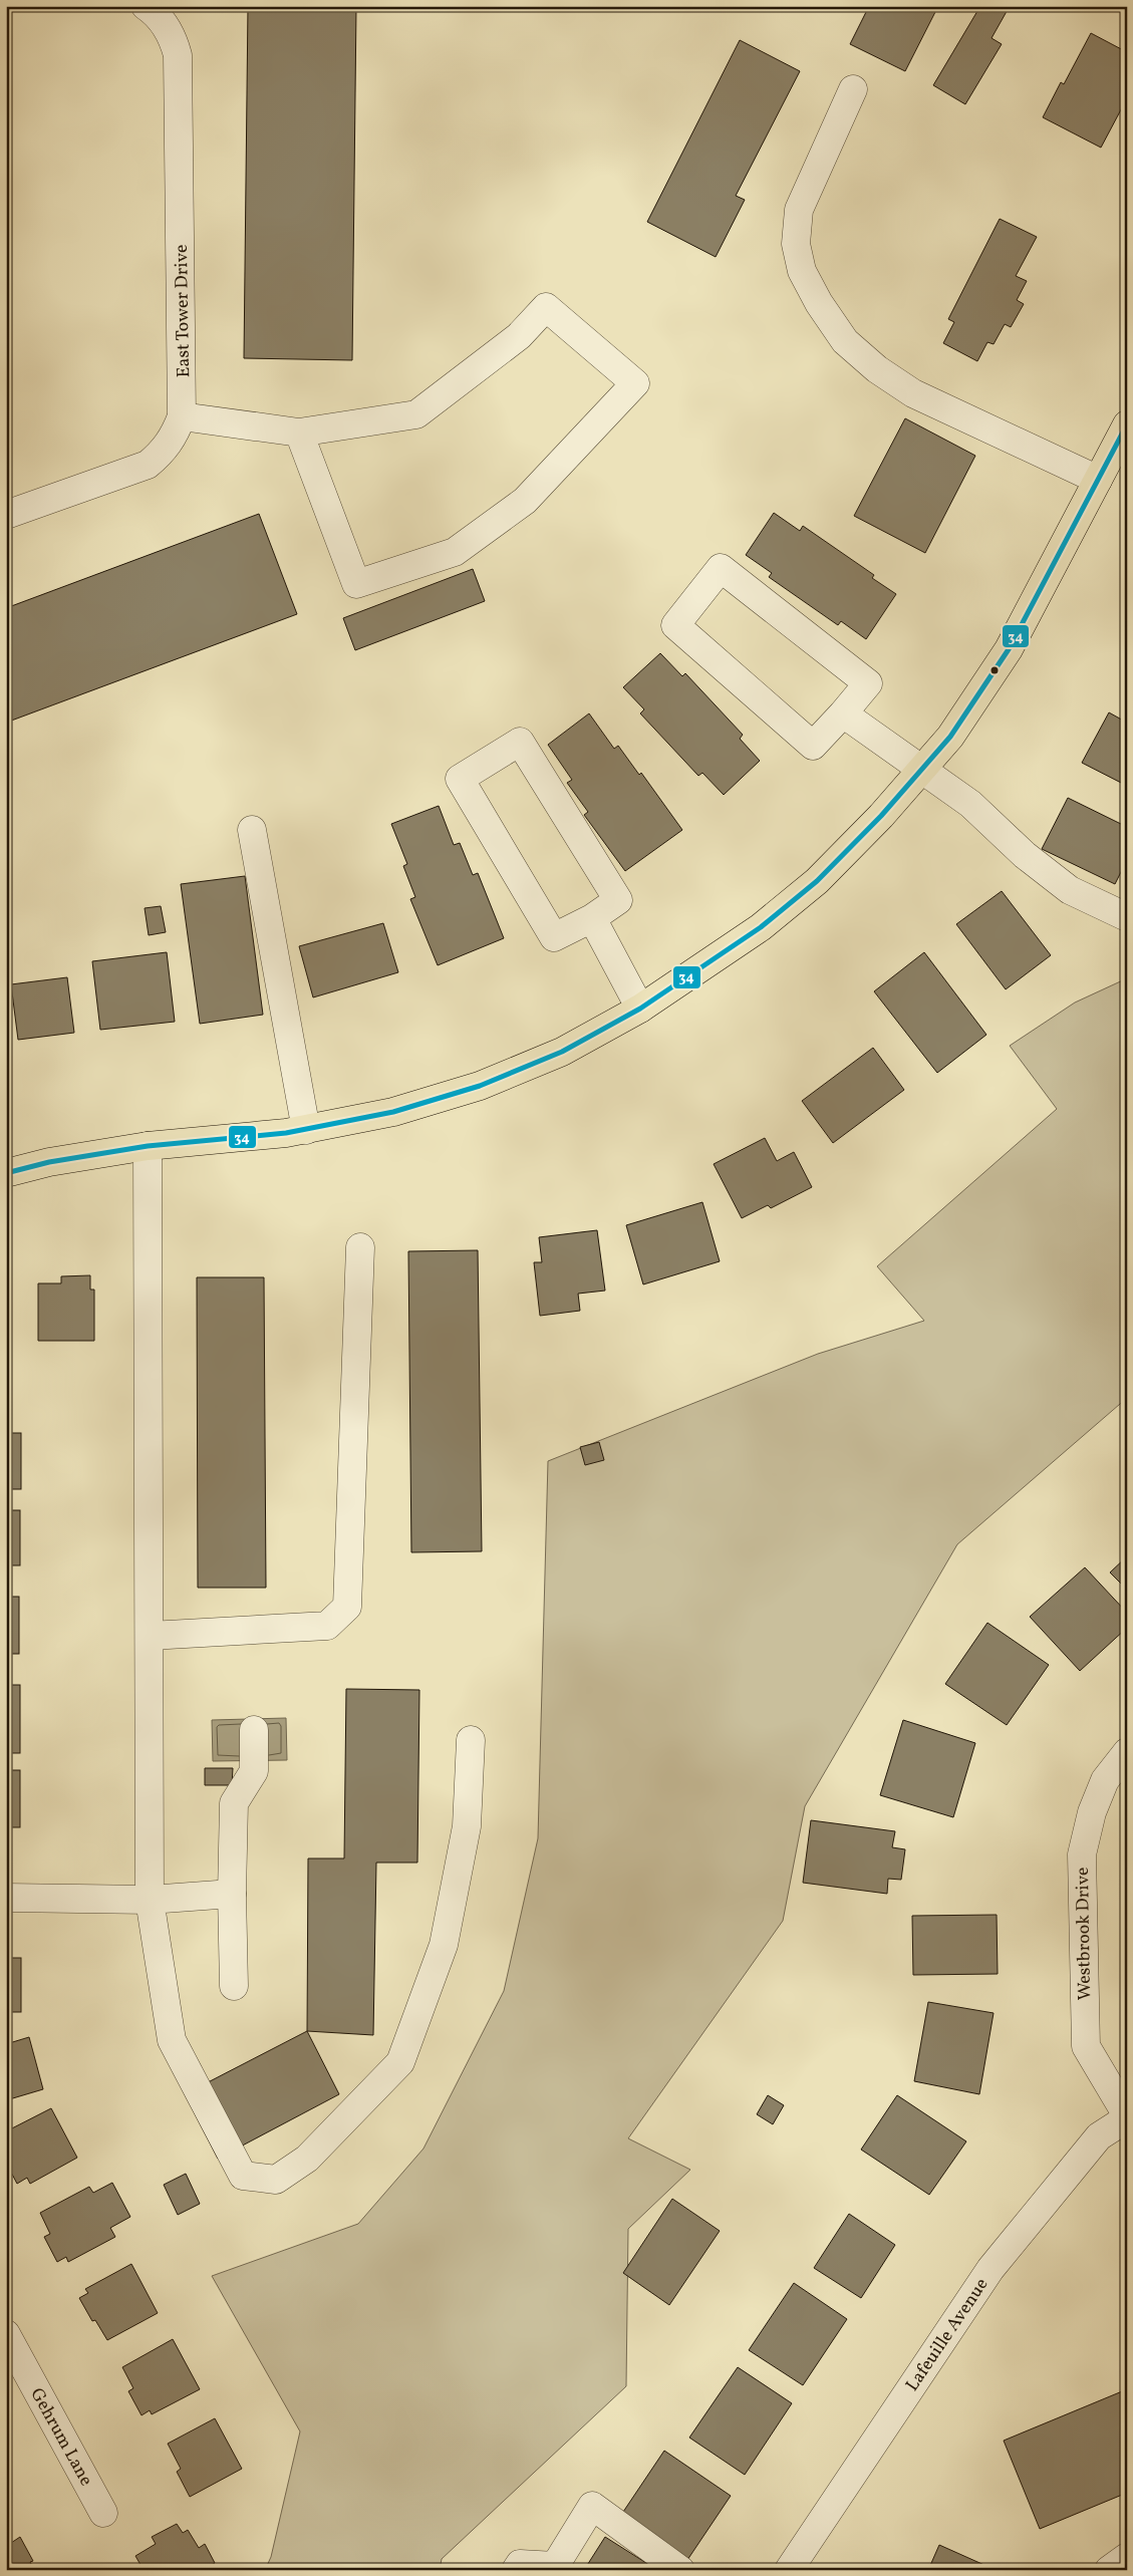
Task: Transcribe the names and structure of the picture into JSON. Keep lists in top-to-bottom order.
{
  "streets": {
    "street": [
      "East Tower Drive",
      "Westbrook Drive",
      "Lafeuille Avenue",
      "Gehrum Lane"
    ]
  },
  "crossings": [
    ["Westbrook Drive", "Lafeuille Avenue"]
  ],
  "lines": ["transit line 34"]
}
